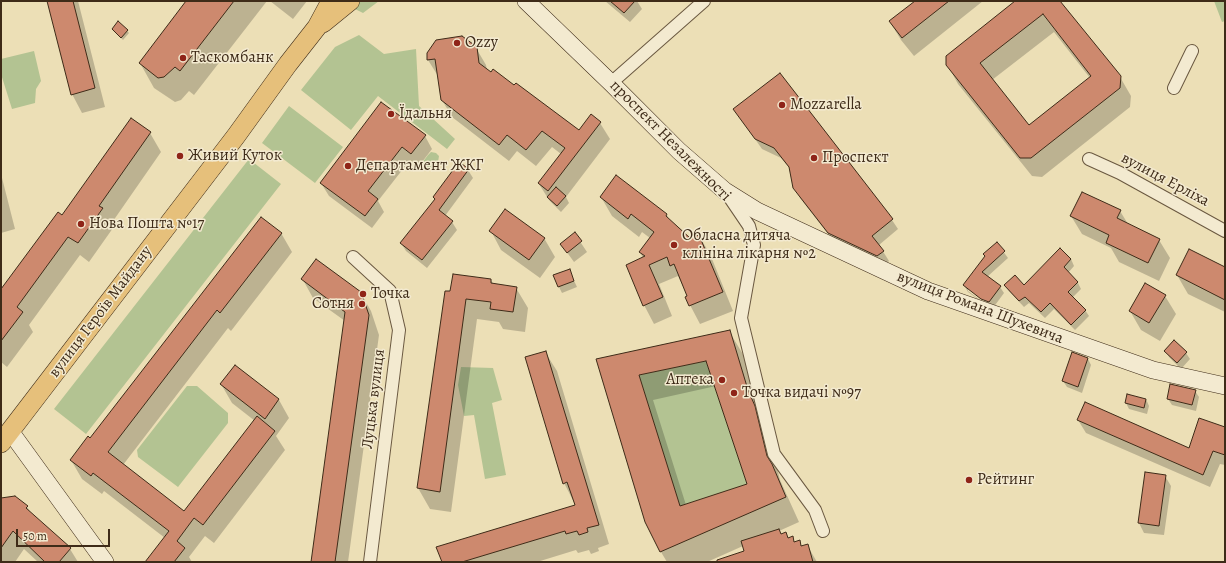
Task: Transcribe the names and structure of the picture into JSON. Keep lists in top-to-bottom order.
{
  "streets": {
    "main road": ["вулиця Героїв Майдану"],
    "street": [
      "проспект Незалежності",
      "вулиця Ерліха",
      "вулиця Романа Шухевича",
      "Луцька вулиця"
    ]
  },
  "crossings": [
    ["проспект Незалежності", "вулиця Романа Шухевича"]
  ],
  "places": [
    "Ozzy",
    "Таскомбанк",
    "Mozzarella",
    "Їдальня",
    "Живий Куток",
    "Проспект",
    "Департамент ЖКГ",
    "Нова Пошта №17",
    "Обласна дитяча клініна лікарня №2",
    "Точка",
    "Сотня",
    "Аптека",
    "Точка видачі №97",
    "Рейтинг"
  ],
  "scale_bar": "50 m"
}
